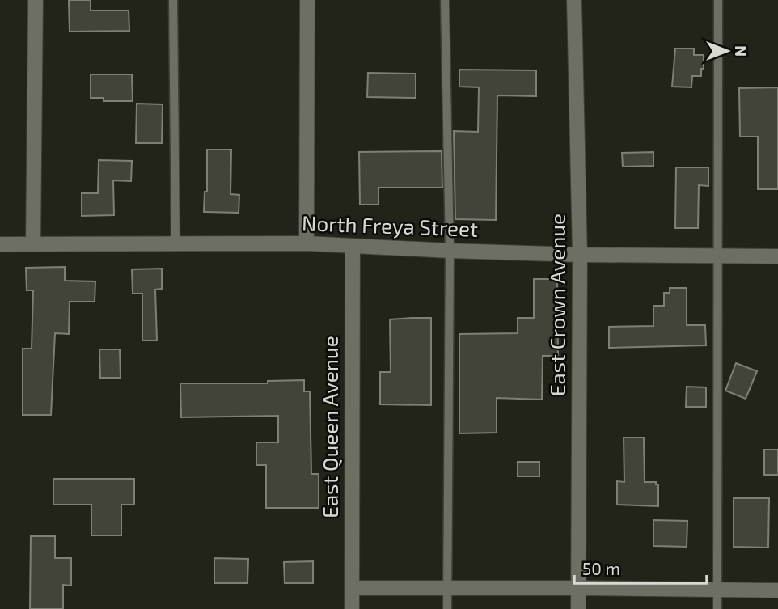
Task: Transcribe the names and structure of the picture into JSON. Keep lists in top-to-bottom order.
{
  "streets": {
    "street": ["North Freya Street", "East Crown Avenue", "East Queen Avenue"]
  },
  "crossings": [
    ["North Freya Street", "East Crown Avenue"],
    ["North Freya Street", "East Queen Avenue"]
  ],
  "scale_bar": "50 m",
  "north": "right"
}
